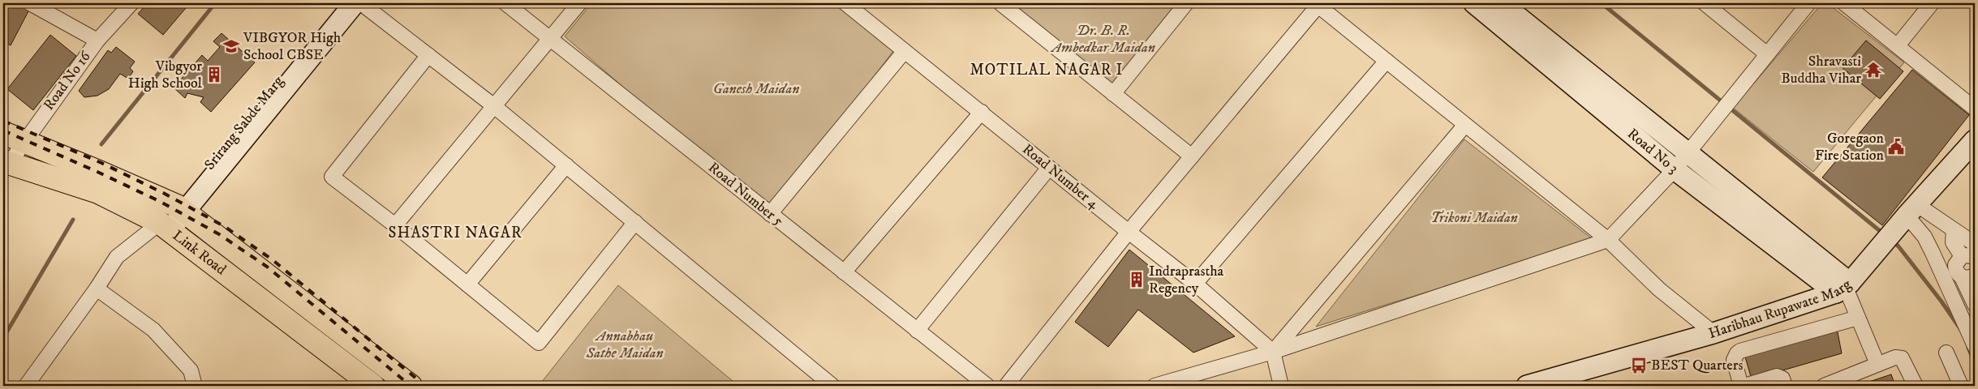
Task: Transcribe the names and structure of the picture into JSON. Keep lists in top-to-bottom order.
{
  "streets": {
    "main road": ["Link Road"],
    "street": [
      "Road No 16",
      "Srirang Sabde Marg",
      "Road No 3",
      "Road Number 4",
      "Road Number 5",
      "Haribhau Rupawate Marg"
    ]
  },
  "crossings": [
    ["Road No 16", "Link Road"],
    ["Road No 3", "Haribhau Rupawate Marg"]
  ],
  "districts": ["MOTILAL NAGAR I", "SHASTRI NAGAR"],
  "parks": [
    "Dr. B. R. Ambedkar Maidan",
    "Ganesh Maidan",
    "Trikoni Maidan",
    "Annabhau Sathe Maidan"
  ],
  "places": {
    "school or university": ["VIBGYOR High School CBSE"],
    "temple": ["Shravasti Buddha Vihar"],
    "building": ["Vibgyor High School", "Indraprastha Regency"],
    "public building": ["Goregaon Fire Station"],
    "bus stop": ["BEST Quarters"]
  }
}
